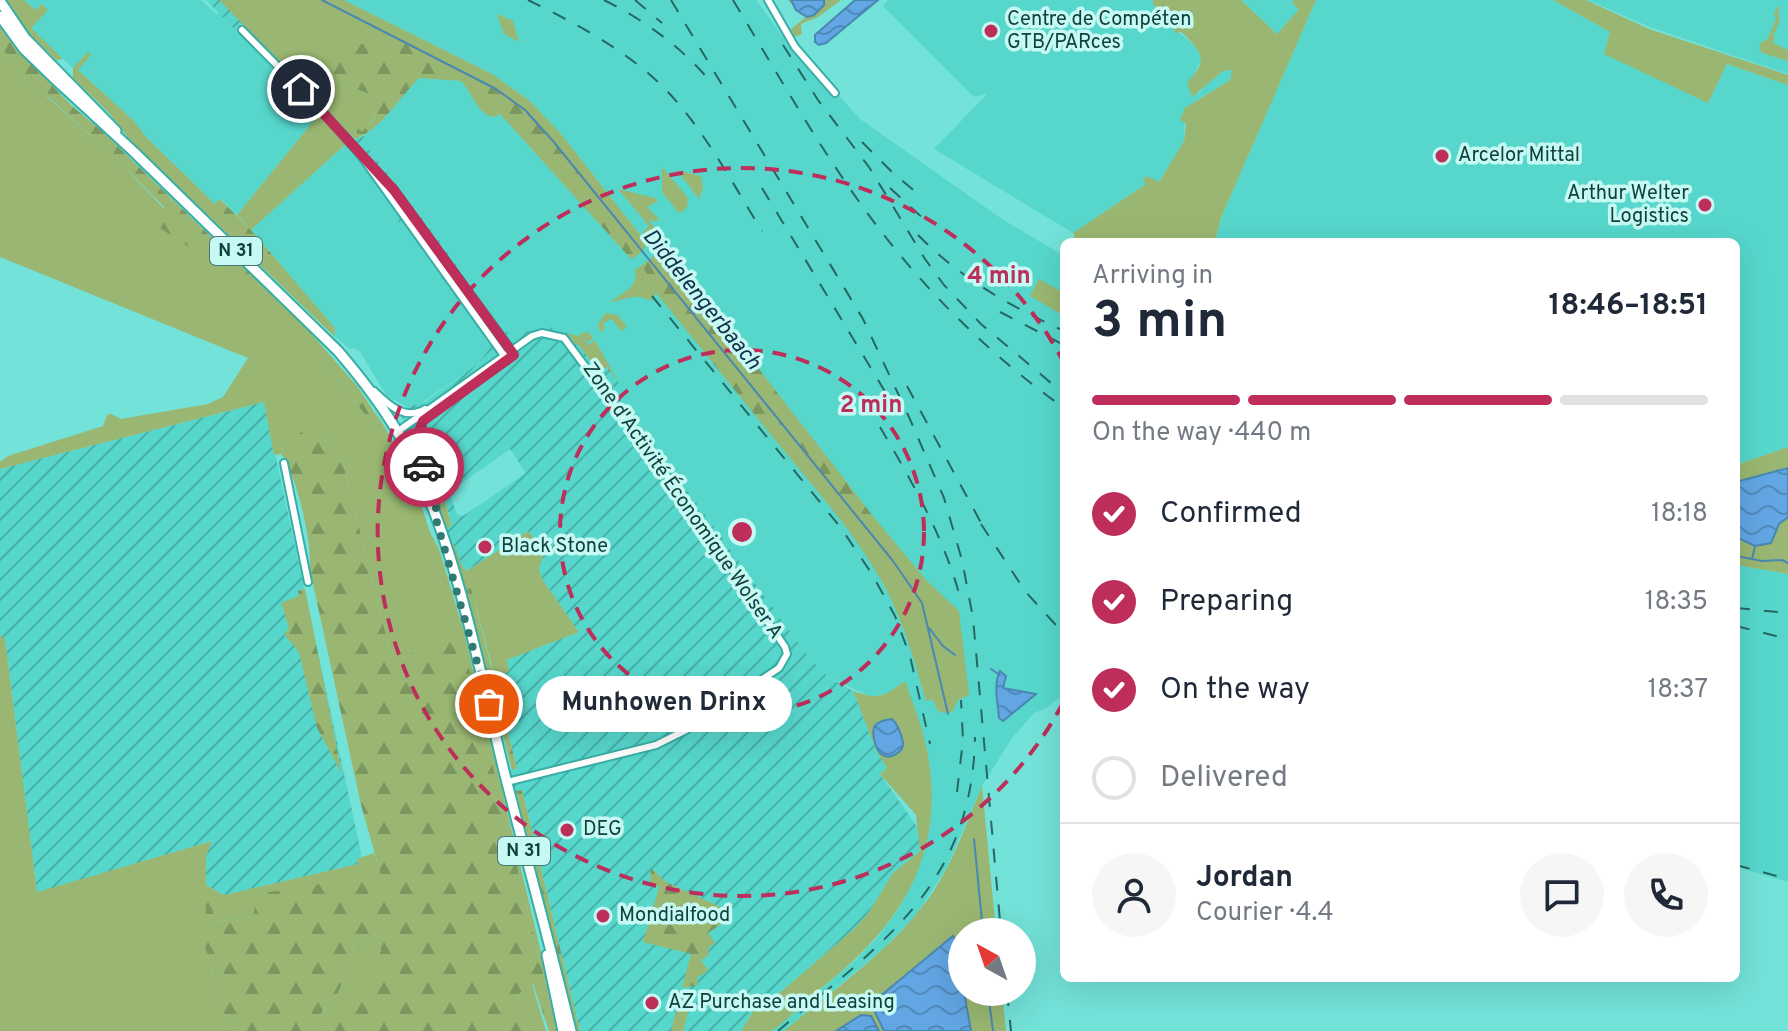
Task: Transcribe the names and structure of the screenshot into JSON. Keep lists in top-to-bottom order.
{
  "streets": {
    "main road": ["N 31"],
    "street": ["Zone d'Activité Économique Wolser A"]
  },
  "crossings": [
    ["N 31", "Zone d'Activité Économique Wolser A"]
  ],
  "water": ["Diddelengerbaach"],
  "places": [
    "Centre de Compéten GTB/PARces",
    "Arcelor Mittal",
    "Arthur Welter Logistics",
    "Black Stone",
    "Munhowen Drinx",
    "DEG",
    "Mondialfood",
    "AZ Purchase and Leasing"
  ],
  "north": "top left",
  "page": {
    "heading": ["3 min", "Arriving in", "18:46–18:51"],
    "panel": ["Jordan", "Courier · 4.4"],
    "bar": "On the way · 440 m",
    "list": [
      ["Confirmed", "18:18"],
      ["Preparing", "18:35"],
      ["On the way", "18:37"],
      "Delivered"
    ],
    "bubble": "Munhowen Drinx"
  },
  "rings": ["4 min", "2 min"]
}
